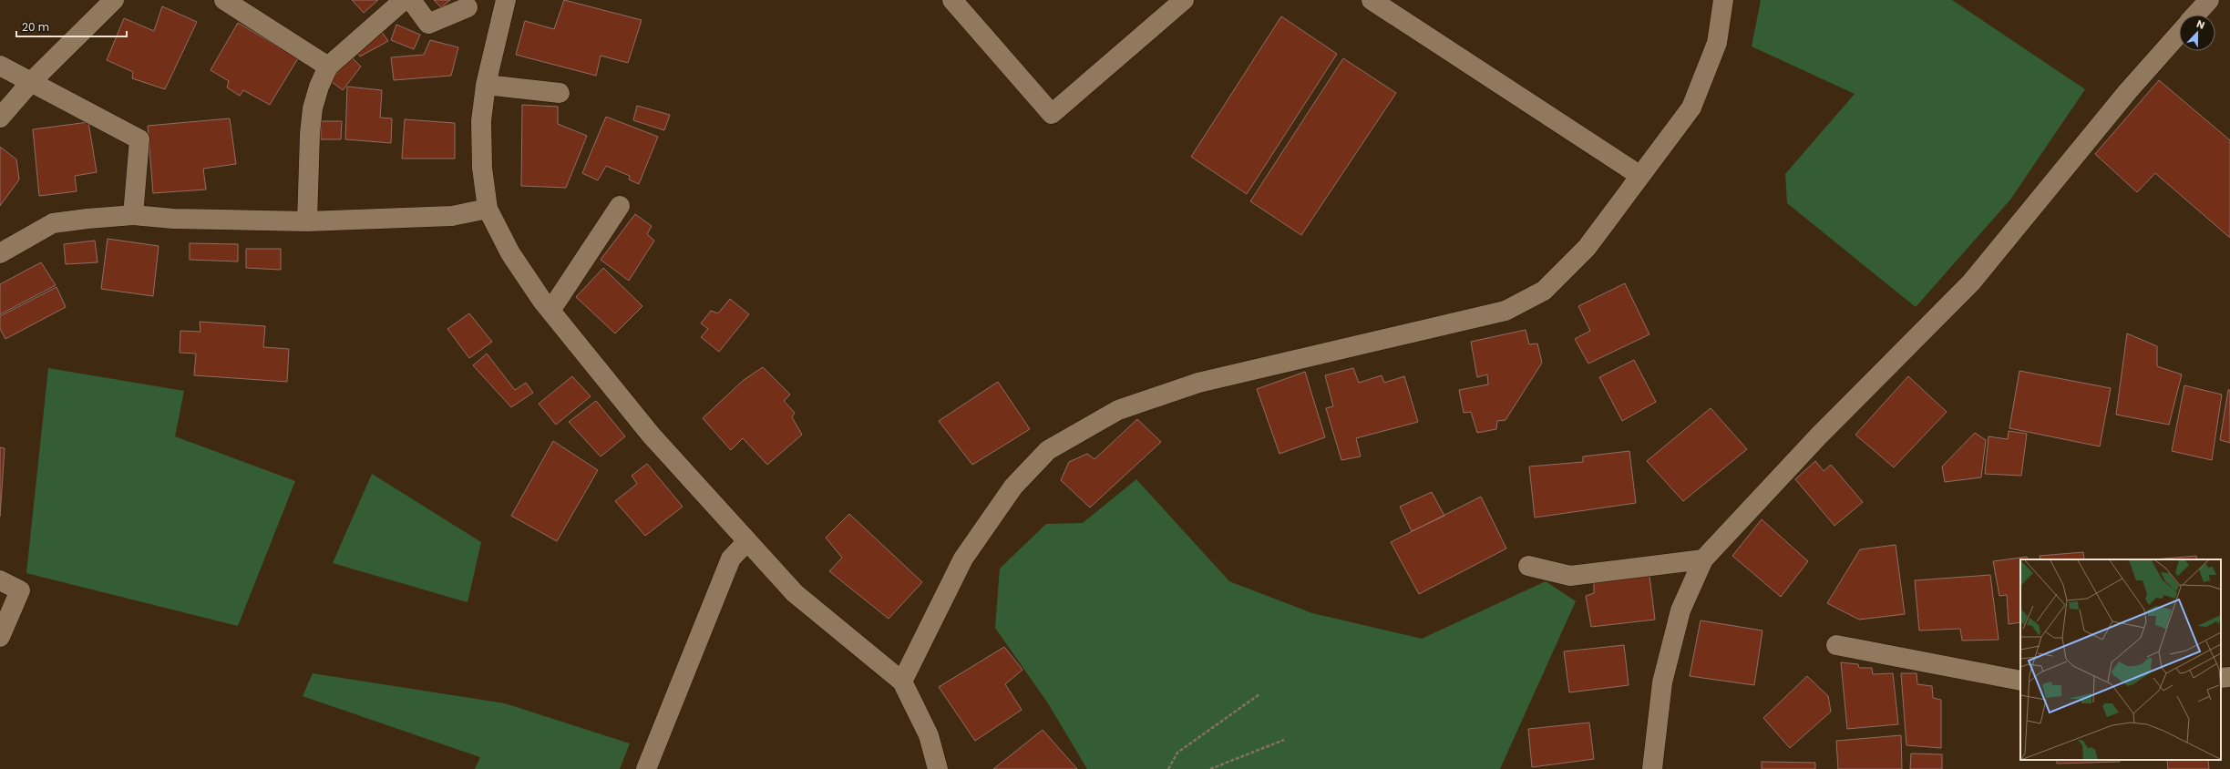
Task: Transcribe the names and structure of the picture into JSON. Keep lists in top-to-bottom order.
{
  "scale_bar": "20 m",
  "north": "top"
}
